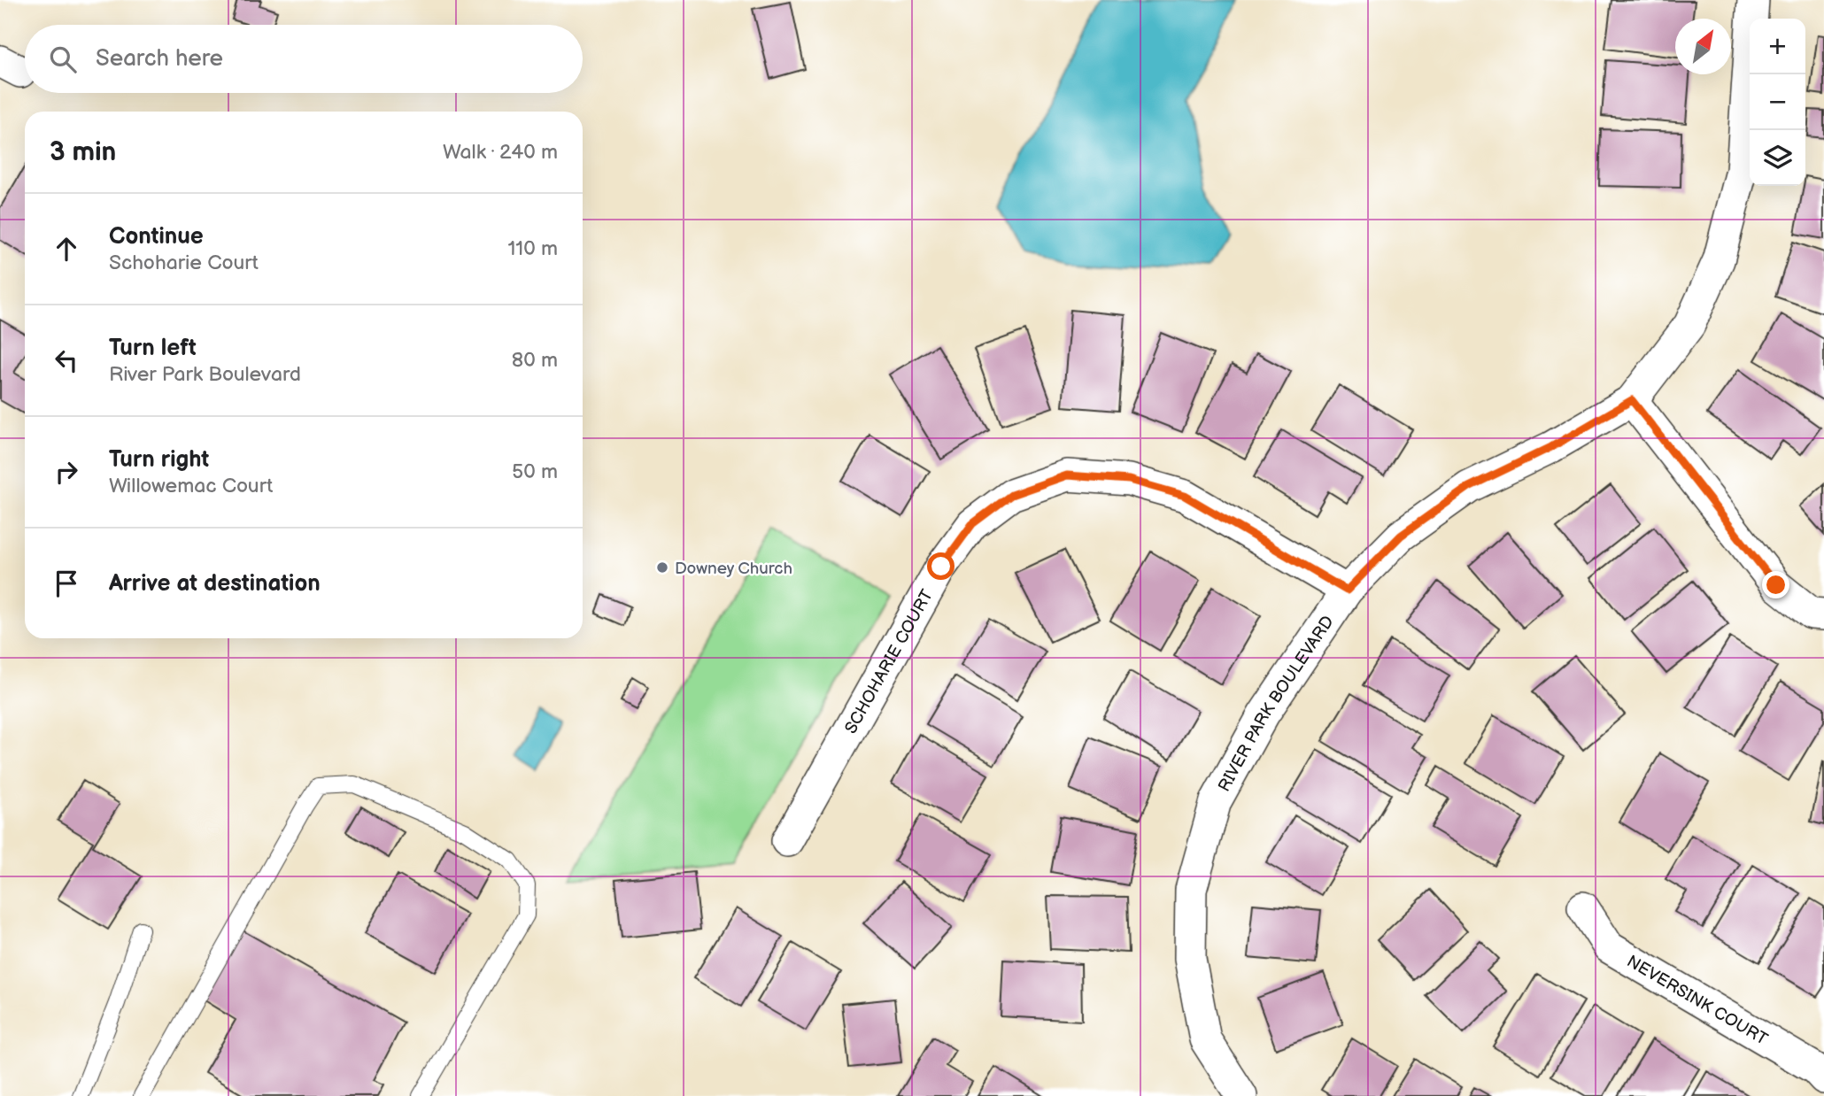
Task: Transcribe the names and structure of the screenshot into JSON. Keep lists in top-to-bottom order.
{
  "streets": {
    "street": ["SCHOHARIE COURT", "RIVER PARK BOULEVARD", "NEVERSINK COURT"]
  },
  "crossings": [
    ["SCHOHARIE COURT", "RIVER PARK BOULEVARD"]
  ],
  "places": ["Downey Church"],
  "north": "top right",
  "page": {
    "map_buttons": ["+", "−"],
    "search": "Search here",
    "heading": ["3 min", "Walk · 240 m"],
    "list": [
      ["Continue", "Schoharie Court", "110 m"],
      ["Turn left", "River Park Boulevard", "80 m"],
      ["Turn right", "Willowemac Court", "50 m"],
      "Arrive at destination"
    ]
  }
}
